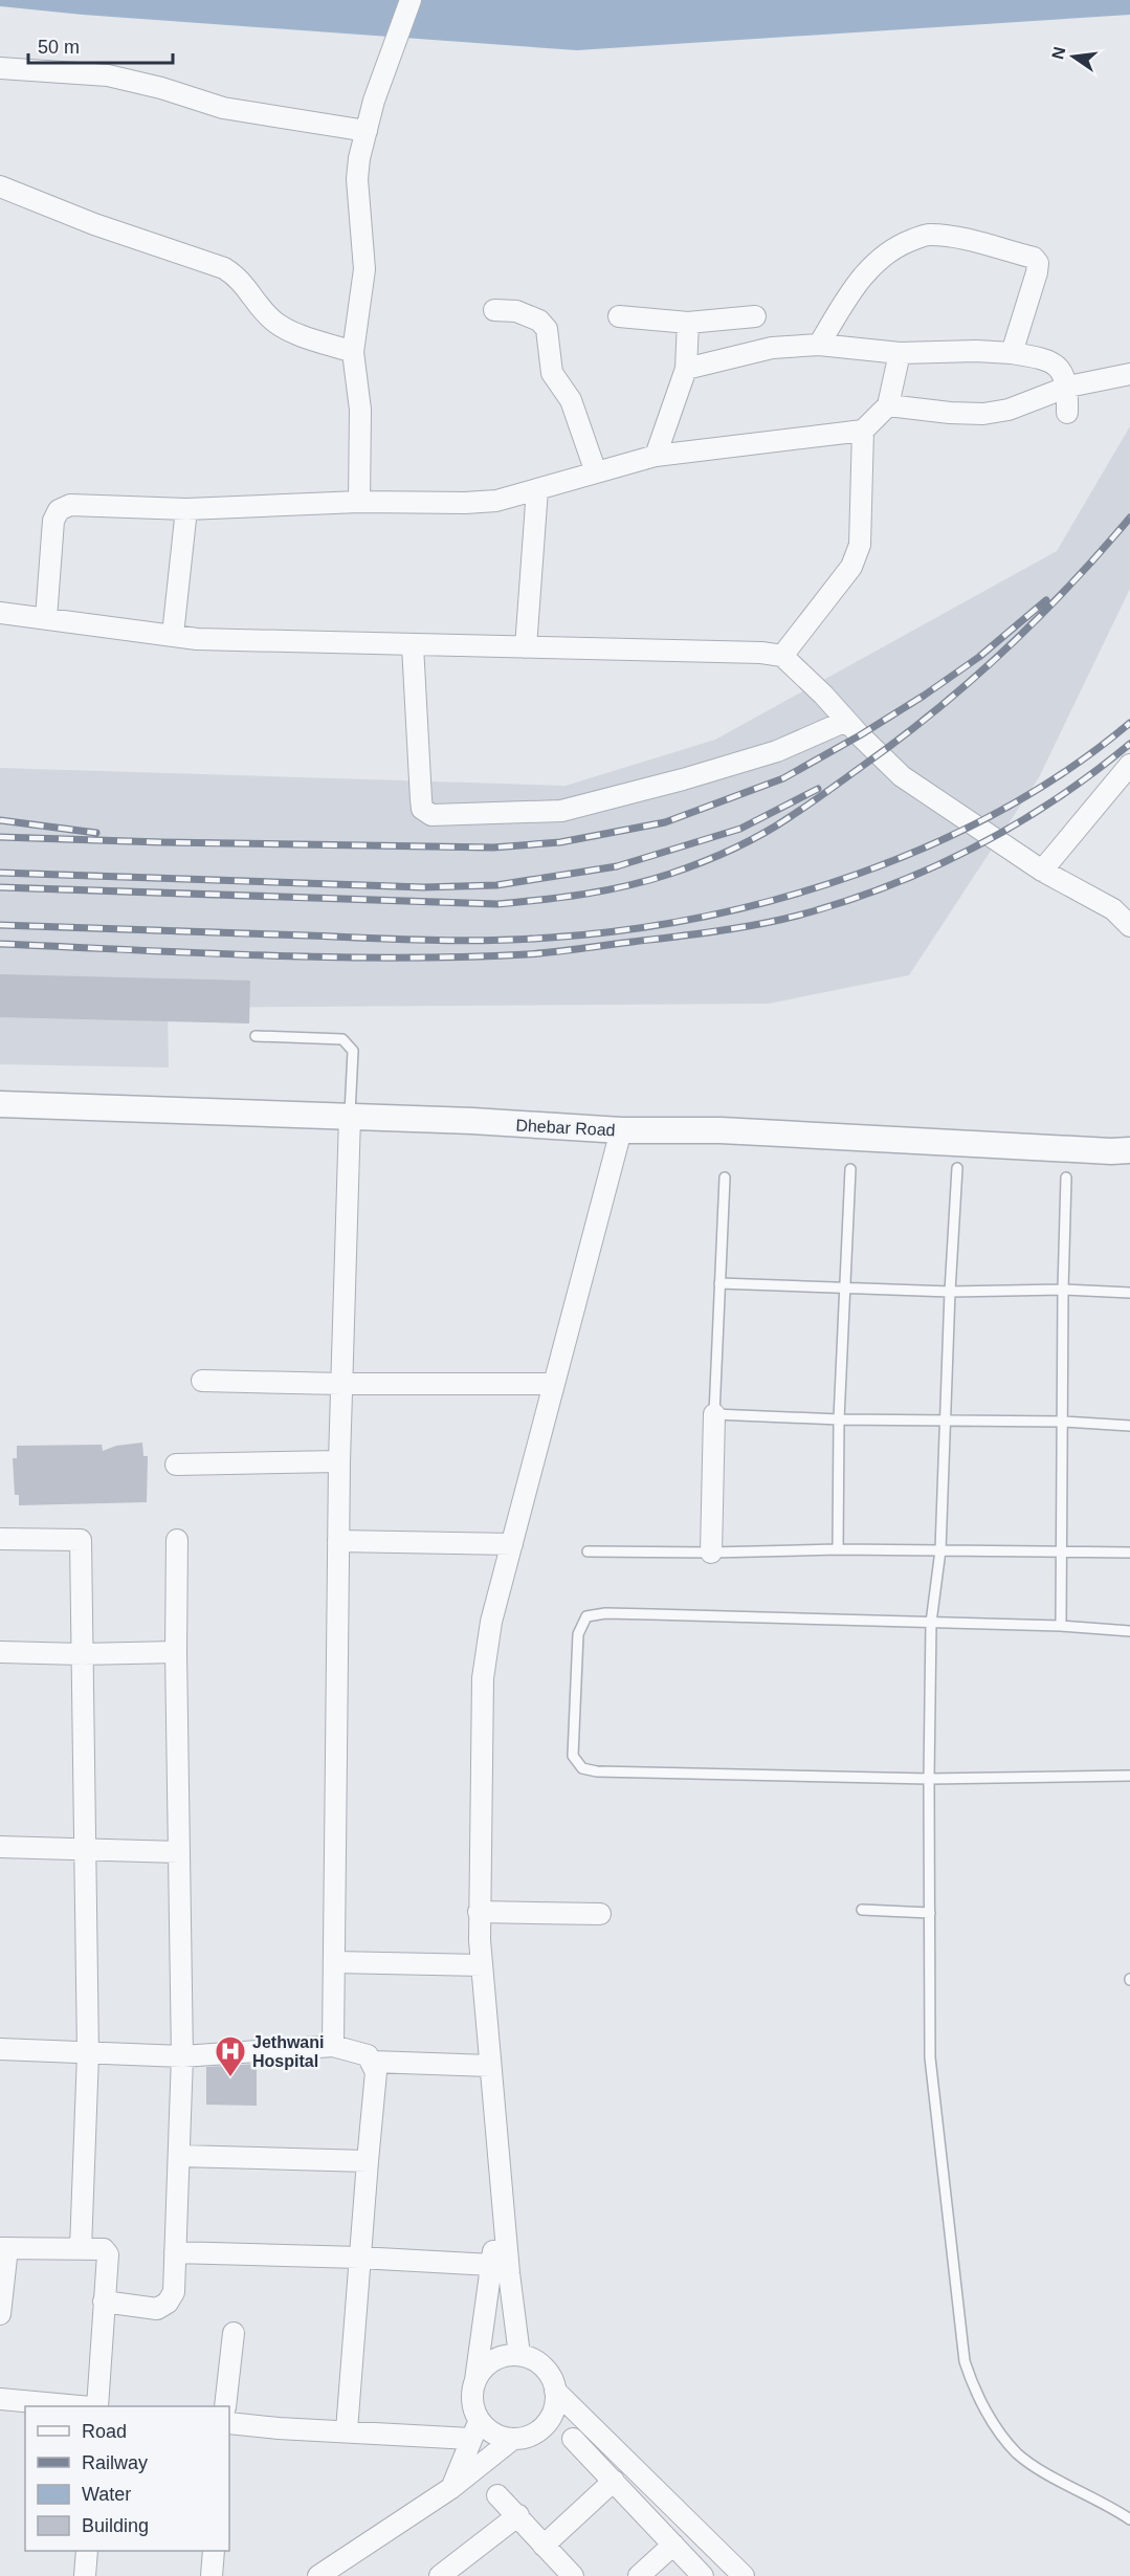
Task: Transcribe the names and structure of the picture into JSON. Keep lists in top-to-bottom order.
{
  "streets": {
    "street": ["Dhebar Road"]
  },
  "places": {
    "hospital": ["Jethwani Hospital"]
  },
  "legend": [
    "Road",
    "Railway",
    "Water",
    "Building"
  ],
  "scale_bar": "50 m",
  "north": "left"
}
